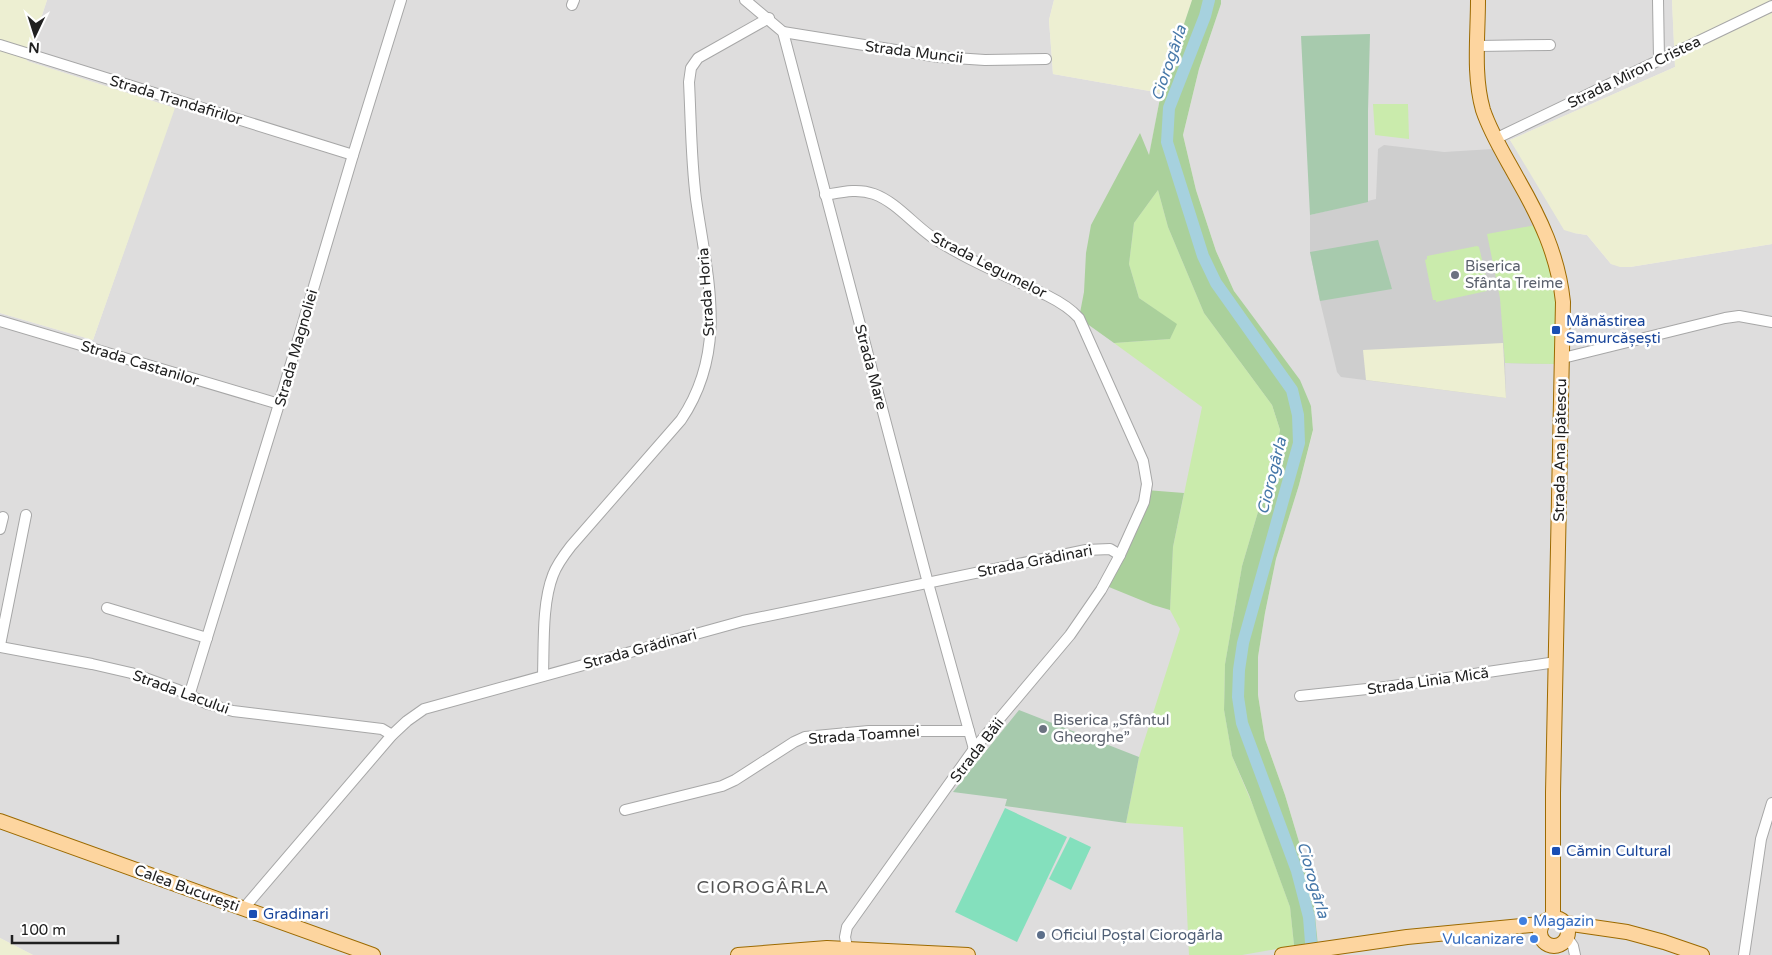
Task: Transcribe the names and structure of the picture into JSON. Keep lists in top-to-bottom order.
{
  "streets": {
    "main road": ["Strada Ana Ipătescu", "Calea București"],
    "street": [
      "Strada Muncii",
      "Strada Miron Cristea",
      "Strada Trandafirilor",
      "Strada Legumelor",
      "Strada Horia",
      "Strada Magnoliei",
      "Strada Castanilor",
      "Strada Mare",
      "Strada Grădinari",
      "Strada Linia Mică",
      "Strada Lacului",
      "Strada Toamnei",
      "Strada Băii"
    ]
  },
  "crossings": [
    ["Strada Muncii", "Strada Mare"],
    ["Strada Miron Cristea", "Strada Ana Ipătescu"],
    ["Strada Trandafirilor", "Strada Magnoliei"],
    ["Strada Legumelor", "Strada Mare"],
    ["Strada Legumelor", "Strada Băii"],
    ["Strada Horia", "Strada Grădinari"],
    ["Strada Magnoliei", "Strada Castanilor"],
    ["Strada Magnoliei", "Strada Lacului"],
    ["Strada Mare", "Strada Grădinari"],
    ["Strada Mare", "Strada Toamnei"],
    ["Strada Mare", "Strada Băii"],
    ["Strada Ana Ipătescu", "Strada Linia Mică"],
    ["Strada Grădinari", "Strada Lacului"],
    ["Strada Grădinari", "Strada Băii"],
    ["Strada Grădinari", "Calea București"]
  ],
  "districts": ["CIOROGÂRLA"],
  "water": ["Ciorogârla"],
  "places": {
    "other": [
      "Biserica Sfânta Treime",
      "Biserica „Sfântul Gheorghe”",
      "Magazin",
      "Oficiul Poștal Ciorogârla",
      "Vulcanizare"
    ],
    "transit": ["Mănăstirea Samurcășești", "Cămin Cultural", "Gradinari"]
  },
  "scale_bar": "100 m",
  "north": "bottom"
}
